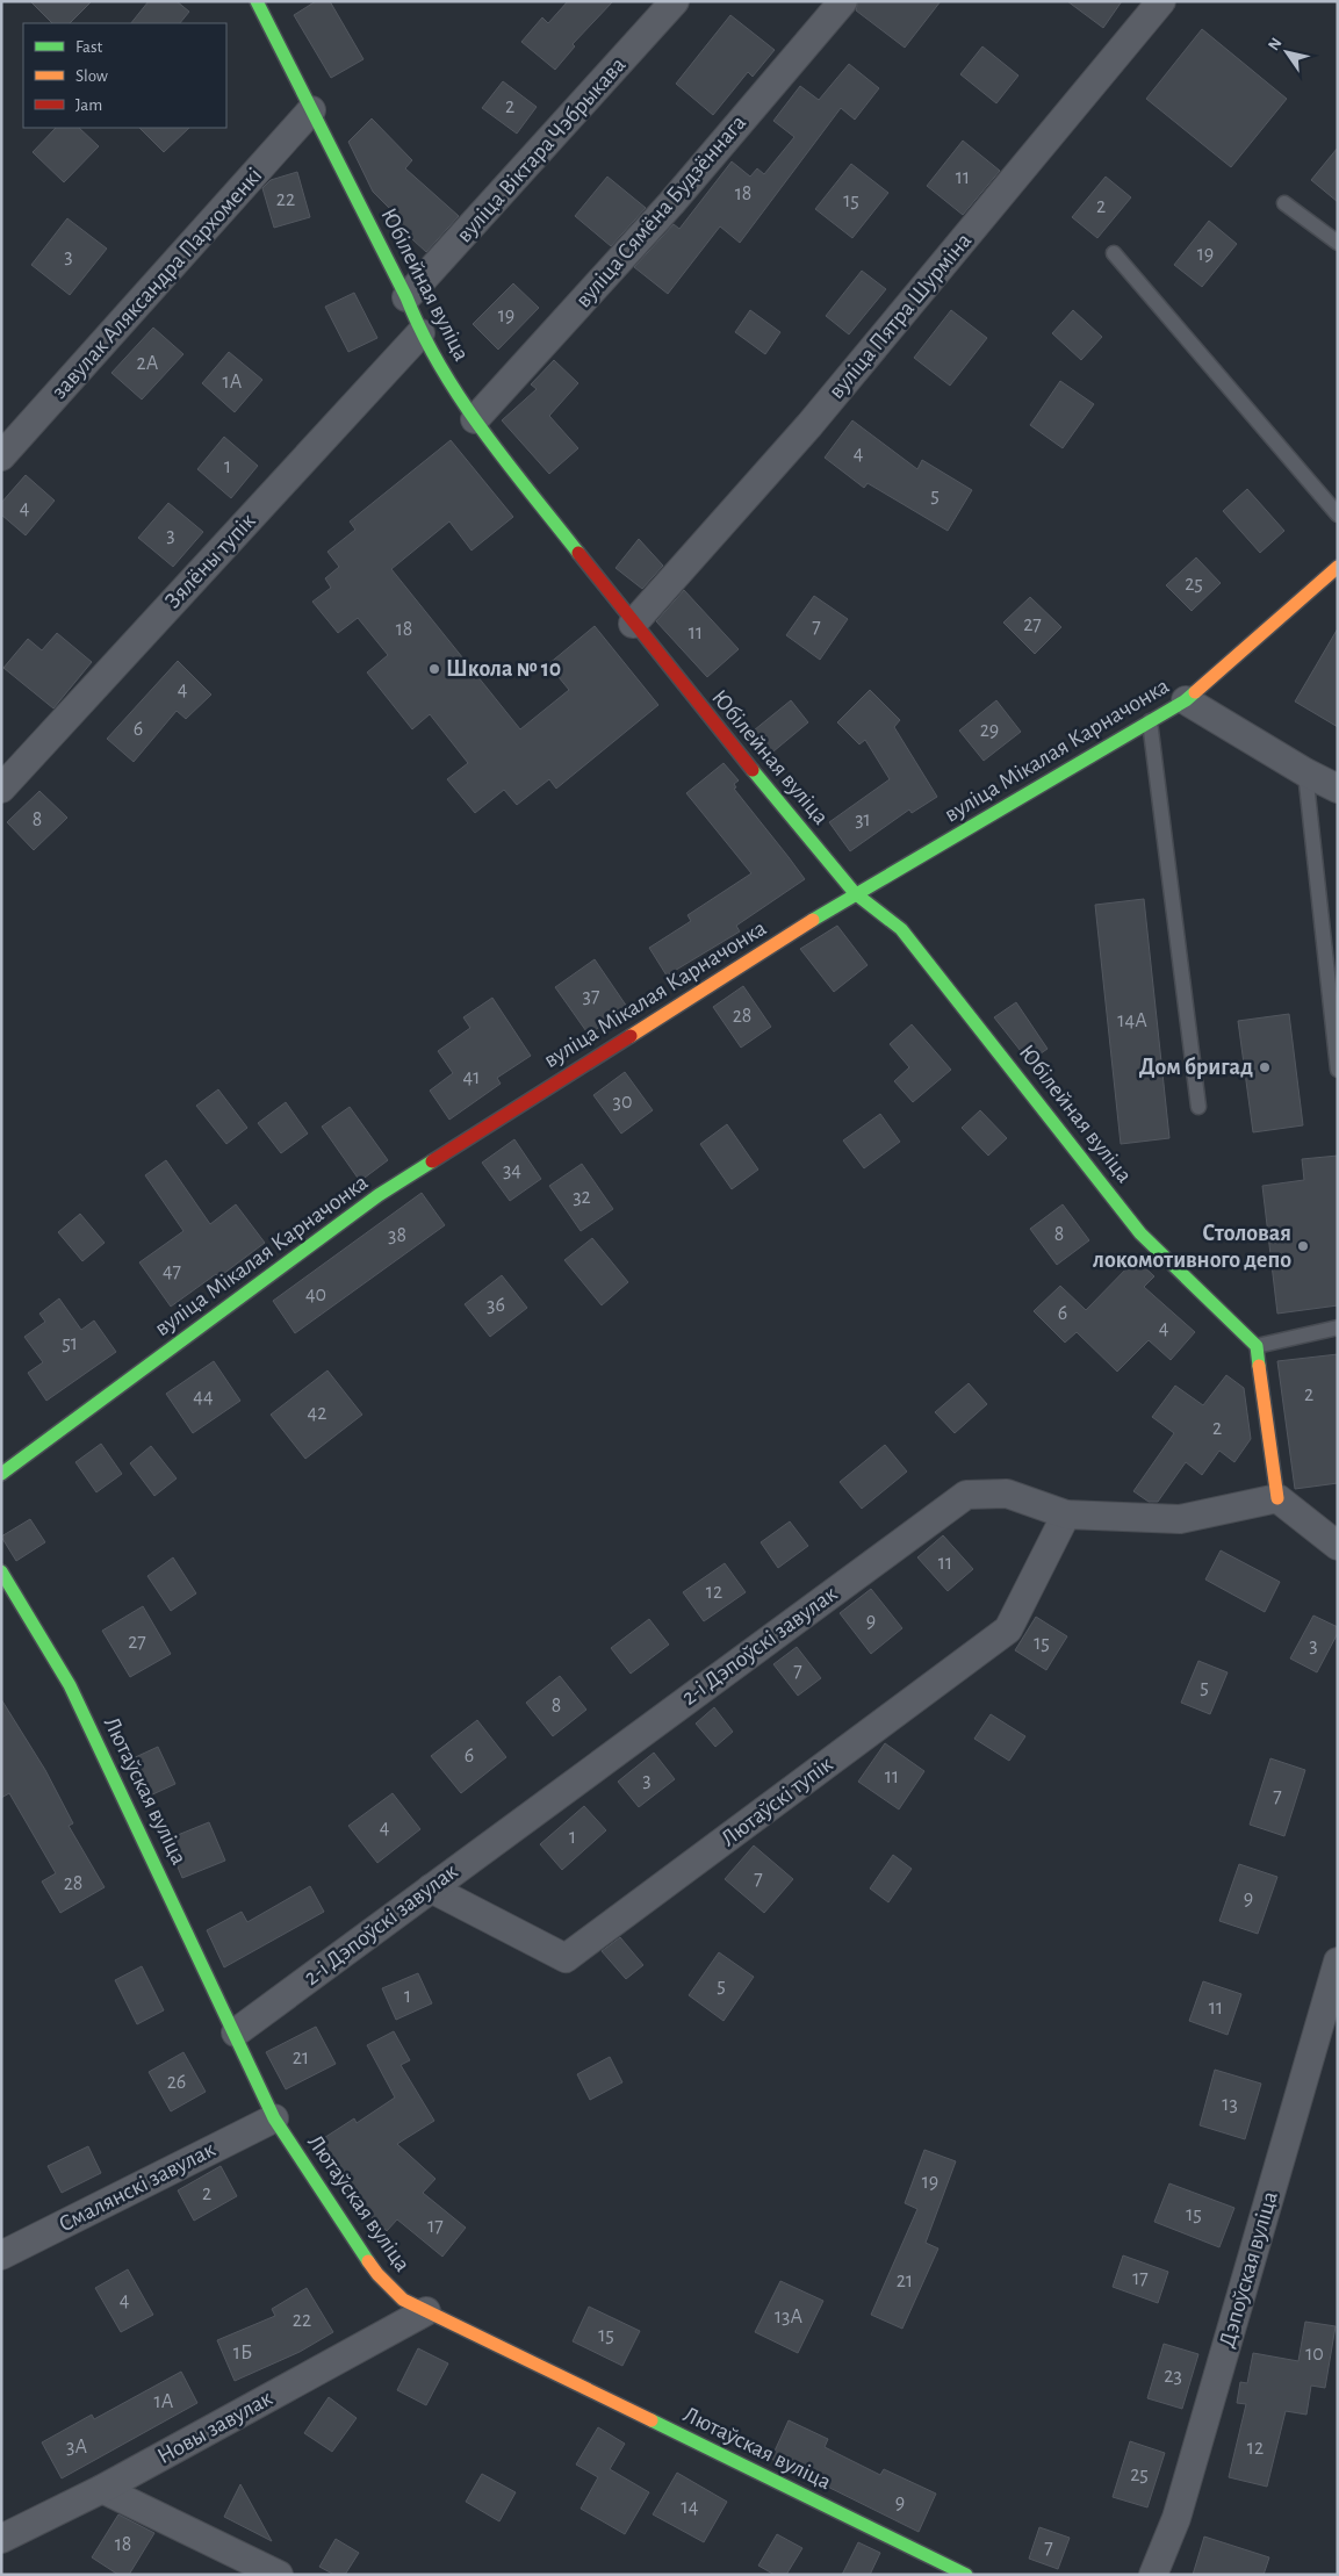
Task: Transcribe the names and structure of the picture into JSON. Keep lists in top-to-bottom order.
{
  "streets": {
    "street": [
      "вуліца Віктара Чэбрыкава",
      "вуліца Сямёна Будзённага",
      "завулак Аляксандра Пархоменкі",
      "Юбілейная вуліца",
      "вуліца Пятра Шурміна",
      "Зялёны тупік",
      "вуліца Мікалая Карначонка",
      "2-і Дэпоўскі завулак",
      "Лютаўская вуліца",
      "Лютаўскі тупік",
      "Смалянскі завулак",
      "Дэпоўская вуліца",
      "Новы завулак"
    ]
  },
  "crossings": [
    ["вуліца Віктара Чэбрыкава", "Юбілейная вуліца"],
    ["вуліца Сямёна Будзённага", "Юбілейная вуліца"],
    ["завулак Аляксандра Пархоменкі", "Юбілейная вуліца"],
    ["Юбілейная вуліца", "вуліца Пятра Шурміна"],
    ["Юбілейная вуліца", "Зялёны тупік"],
    ["Юбілейная вуліца", "вуліца Мікалая Карначонка"],
    ["2-і Дэпоўскі завулак", "Лютаўская вуліца"],
    ["2-і Дэпоўскі завулак", "Лютаўскі тупік"],
    ["Лютаўская вуліца", "Смалянскі завулак"],
    ["Лютаўская вуліца", "Новы завулак"]
  ],
  "places": ["Школа № 10", "Дом бригад", "Столовая локомотивного депо"],
  "house_numbers": [
    "2",
    "11",
    "18",
    "22",
    "15",
    "2",
    "19",
    "3",
    "19",
    "2А",
    "1А",
    "4",
    "1",
    "5",
    "4",
    "3",
    "25",
    "27",
    "7",
    "18",
    "11",
    "4",
    "6",
    "29",
    "8",
    "31",
    "37",
    "28",
    "14А",
    "41",
    "30",
    "34",
    "32",
    "8",
    "38",
    "47",
    "40",
    "36",
    "6",
    "4",
    "51",
    "2",
    "44",
    "42",
    "2",
    "11",
    "12",
    "9",
    "27",
    "15",
    "3",
    "7",
    "5",
    "8",
    "6",
    "11",
    "3",
    "7",
    "4",
    "1",
    "7",
    "28",
    "9",
    "5",
    "1",
    "11",
    "21",
    "26",
    "13",
    "19",
    "2",
    "15",
    "17",
    "17",
    "21",
    "4",
    "13А",
    "22",
    "15",
    "1Б",
    "10",
    "23",
    "1А",
    "3А",
    "12",
    "25",
    "9",
    "14",
    "18",
    "7"
  ],
  "legend": ["Fast", "Slow", "Jam"],
  "north": "top left"
}
